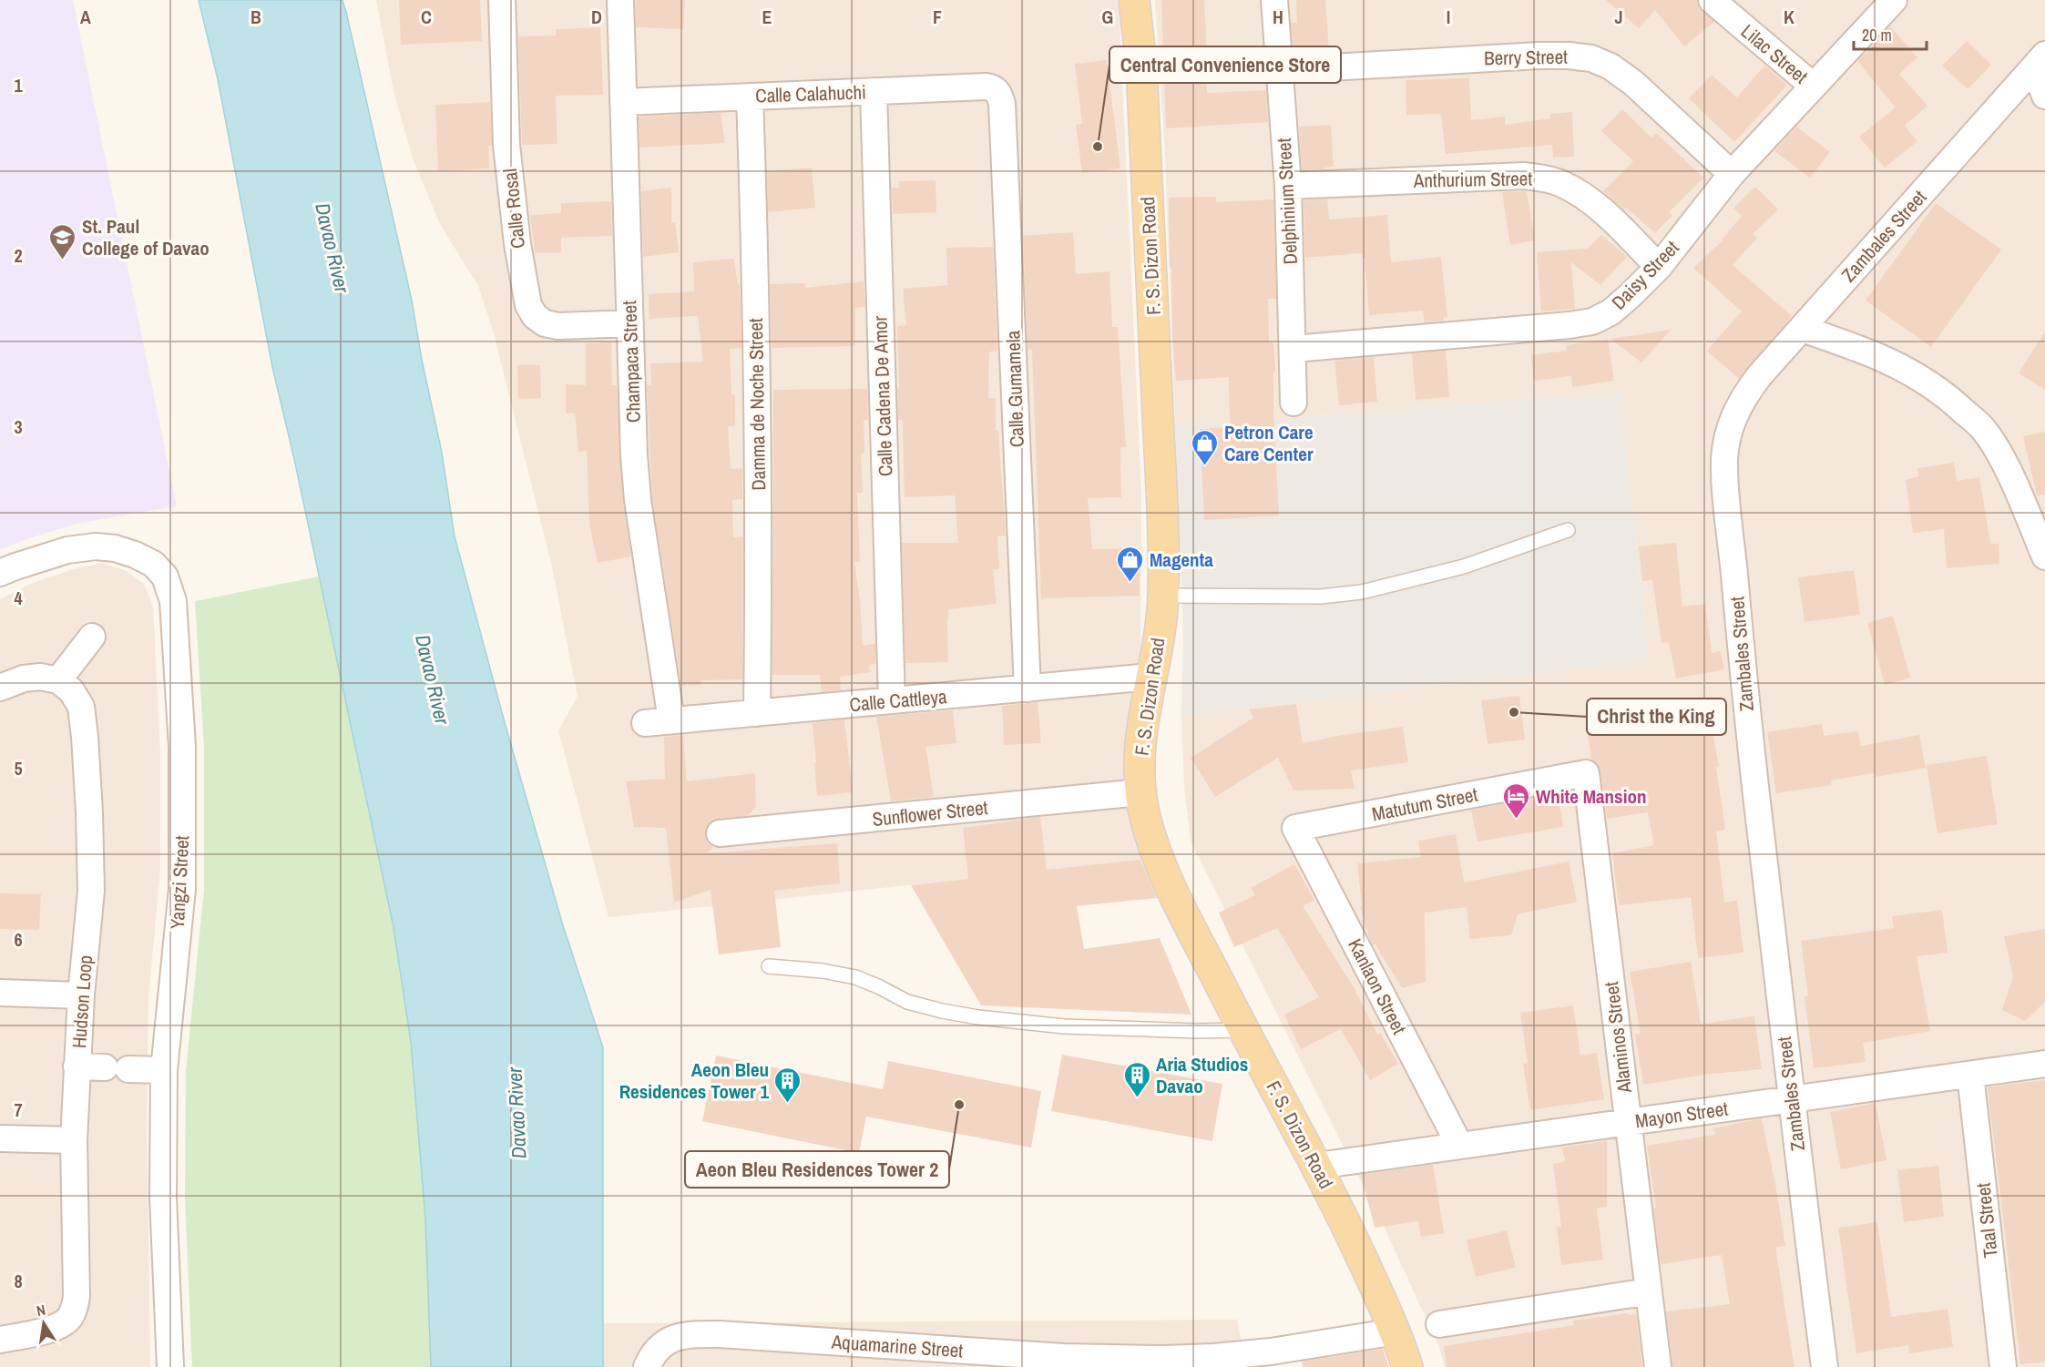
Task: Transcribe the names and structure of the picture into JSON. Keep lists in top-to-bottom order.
{
  "streets": {
    "main road": ["F. S. Dizon Road"],
    "street": [
      "Lilac Street",
      "Berry Street",
      "Calle Calahuchi",
      "Anthurium Street",
      "Delphinium Street",
      "Calle Rosal",
      "Zambales Street",
      "Daisy Street",
      "Champaca Street",
      "Calle Gumamela",
      "Calle Cadena De Amor",
      "Damma de Noche Street",
      "Calle Cattleya",
      "Matutum Street",
      "Sunflower Street",
      "Yangzi Street",
      "Kanlaon Street",
      "Hudson Loop",
      "Alaminos Street",
      "Mayon Street",
      "Taal Street",
      "Aquamarine Street"
    ]
  },
  "crossings": [
    ["Lilac Street", "Daisy Street"],
    ["Berry Street", "Delphinium Street"],
    ["Berry Street", "Daisy Street"],
    ["Calle Calahuchi", "Champaca Street"],
    ["Calle Calahuchi", "Calle Gumamela"],
    ["Calle Calahuchi", "Calle Cadena De Amor"],
    ["Calle Calahuchi", "Damma de Noche Street"],
    ["Anthurium Street", "Delphinium Street"],
    ["Anthurium Street", "Daisy Street"],
    ["Delphinium Street", "Daisy Street"],
    ["Calle Rosal", "Champaca Street"],
    ["Zambales Street", "Mayon Street"],
    ["F. S. Dizon Road", "Calle Cattleya"],
    ["F. S. Dizon Road", "Sunflower Street"],
    ["F. S. Dizon Road", "Mayon Street"],
    ["F. S. Dizon Road", "Aquamarine Street"],
    ["Champaca Street", "Calle Cattleya"],
    ["Calle Gumamela", "Calle Cattleya"],
    ["Calle Cadena De Amor", "Calle Cattleya"],
    ["Damma de Noche Street", "Calle Cattleya"],
    ["Matutum Street", "Kanlaon Street"],
    ["Matutum Street", "Alaminos Street"],
    ["Kanlaon Street", "Mayon Street"],
    ["Alaminos Street", "Mayon Street"],
    ["Mayon Street", "Taal Street"]
  ],
  "water": ["Davao River"],
  "places": {
    "other": ["Central Convenience Store", "Christ the King", "Aeon Bleu Residences Tower 2"],
    "school or university": ["St. Paul College of Davao"],
    "shop": ["Petron Care Care Center", "Magenta"],
    "hotel": ["White Mansion"],
    "building": ["Aria Studios Davao", "Aeon Bleu Residences Tower 1"]
  },
  "scale_bar": "20 m",
  "north": "top",
  "grid": {
    "columns": [
      "A",
      "B",
      "C",
      "D",
      "E",
      "F",
      "G",
      "H",
      "I",
      "J",
      "K"
    ],
    "rows": [
      "1",
      "2",
      "3",
      "4",
      "5",
      "6",
      "7",
      "8"
    ]
  }
}
